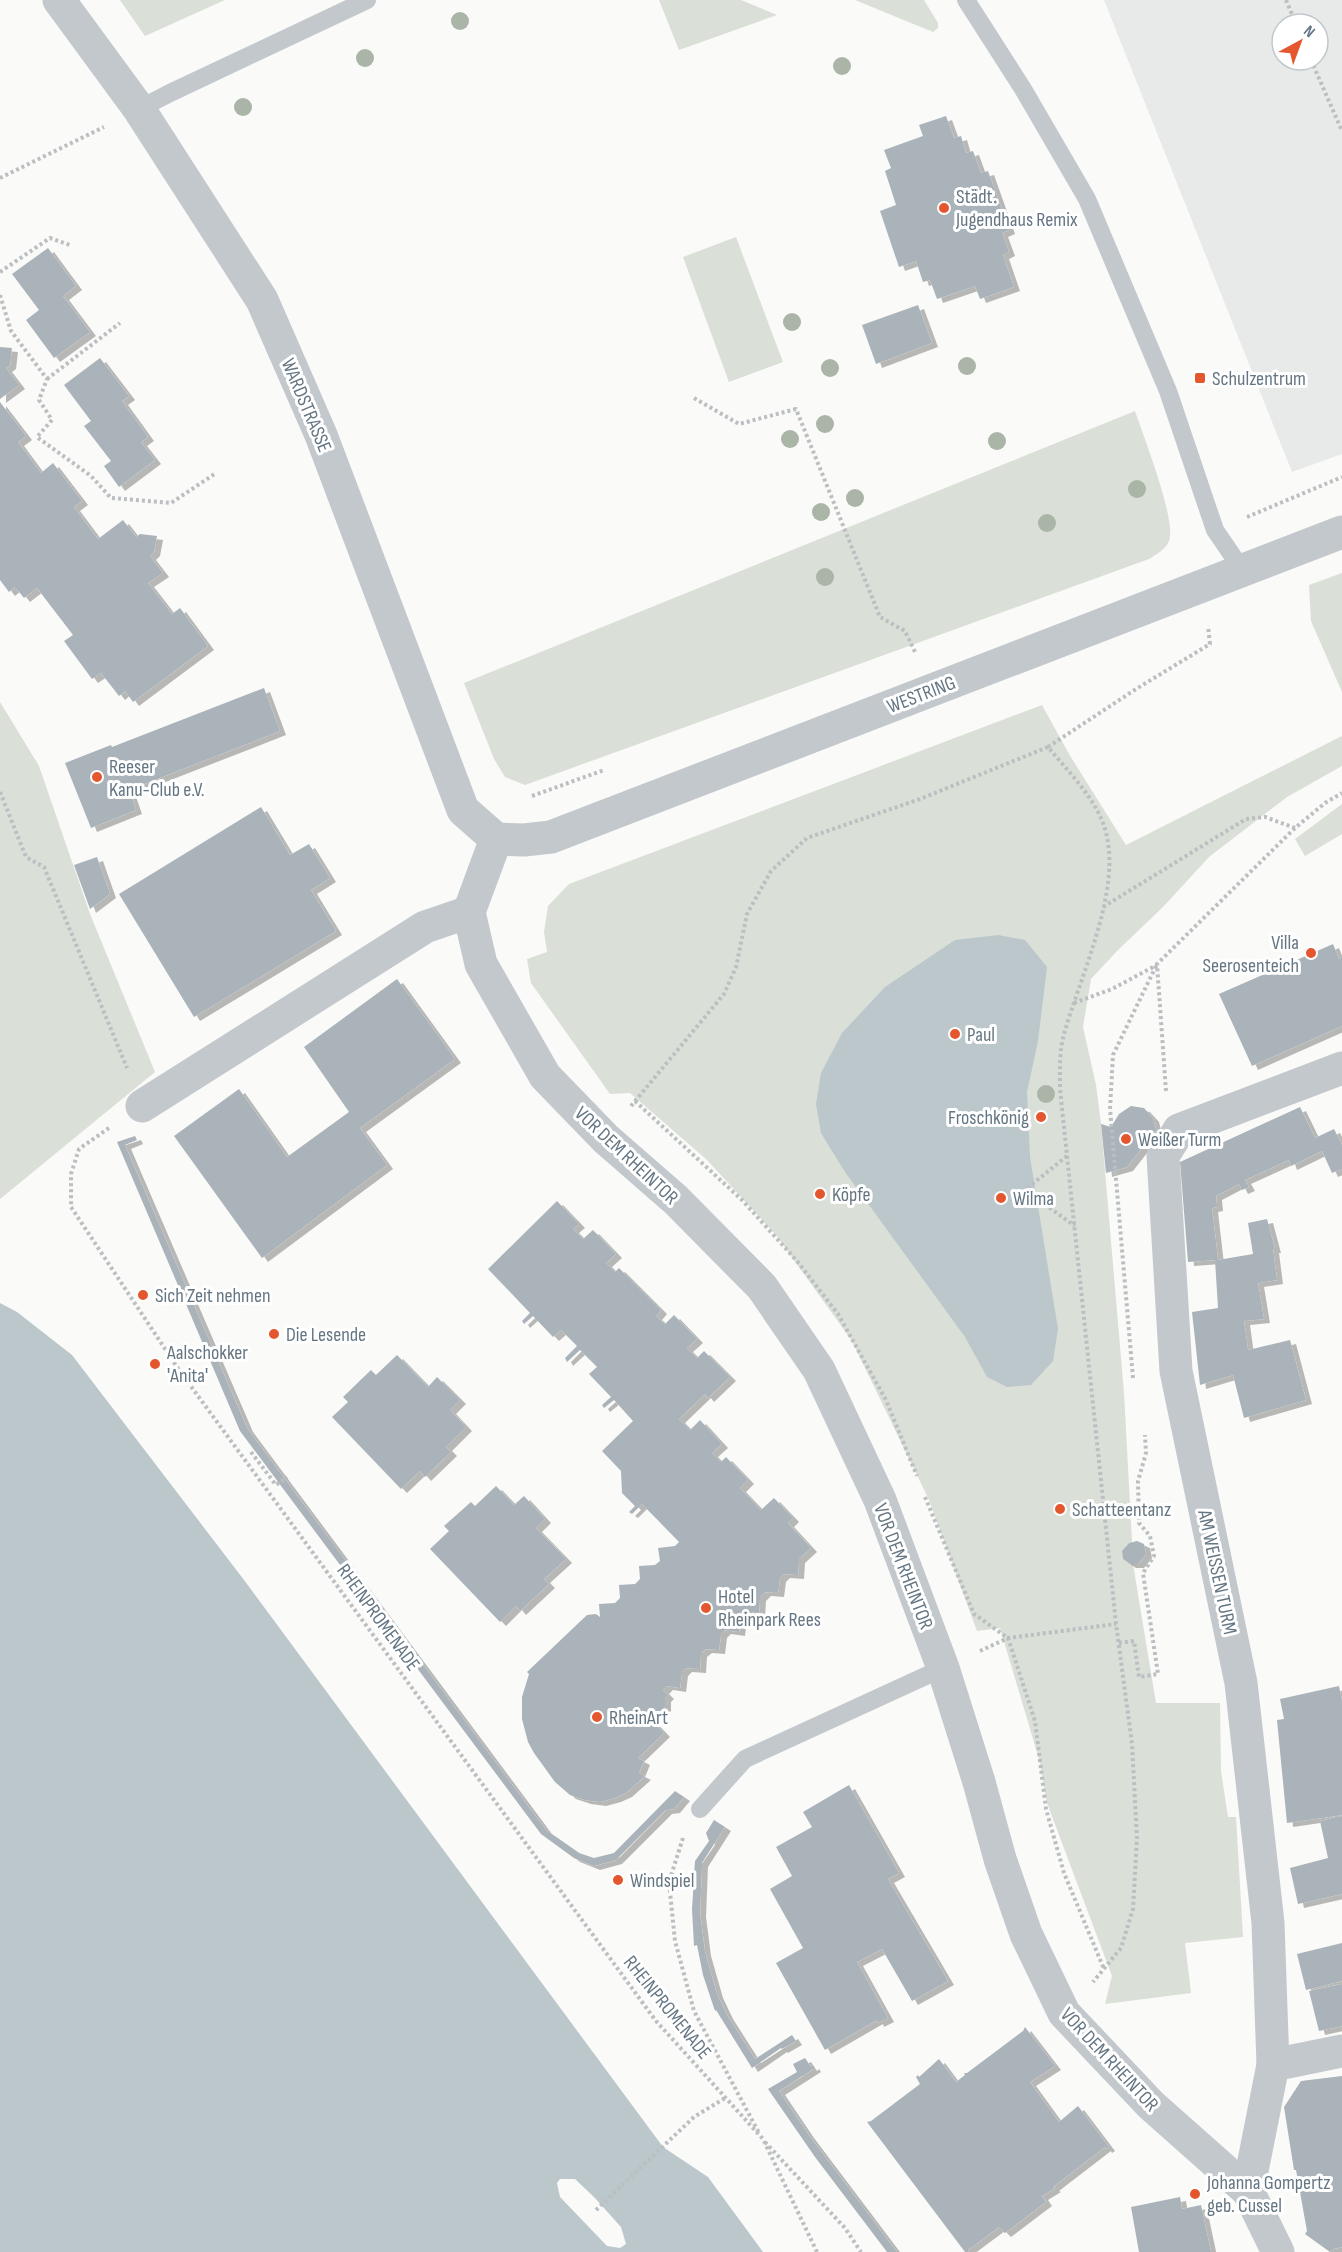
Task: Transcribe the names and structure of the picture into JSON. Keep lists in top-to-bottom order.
{
  "streets": {
    "street": [
      "WARDSTRASSE",
      "WESTRING",
      "VOR DEM RHEINTOR",
      "AM WEISSEN TURM"
    ],
    "path": ["RHEINPROMENADE"]
  },
  "crossings": [
    ["WARDSTRASSE", "WESTRING"],
    ["VOR DEM RHEINTOR", "AM WEISSEN TURM"]
  ],
  "places": {
    "other": [
      "Städt. Jugendhaus Remix",
      "Reeser Kanu-Club e.V.",
      "Villa Seerosenteich",
      "Paul",
      "Froschkönig",
      "Weißer Turm",
      "Köpfe",
      "Wilma",
      "Sich Zeit nehmen",
      "Die Lesende",
      "Aalschokker 'Anita'",
      "Schatteentanz",
      "Hotel Rheinpark Rees",
      "RheinArt",
      "Windspiel",
      "Johanna Gompertz geb. Cussel"
    ],
    "transit": ["Schulzentrum"]
  },
  "north": "top right"
}
